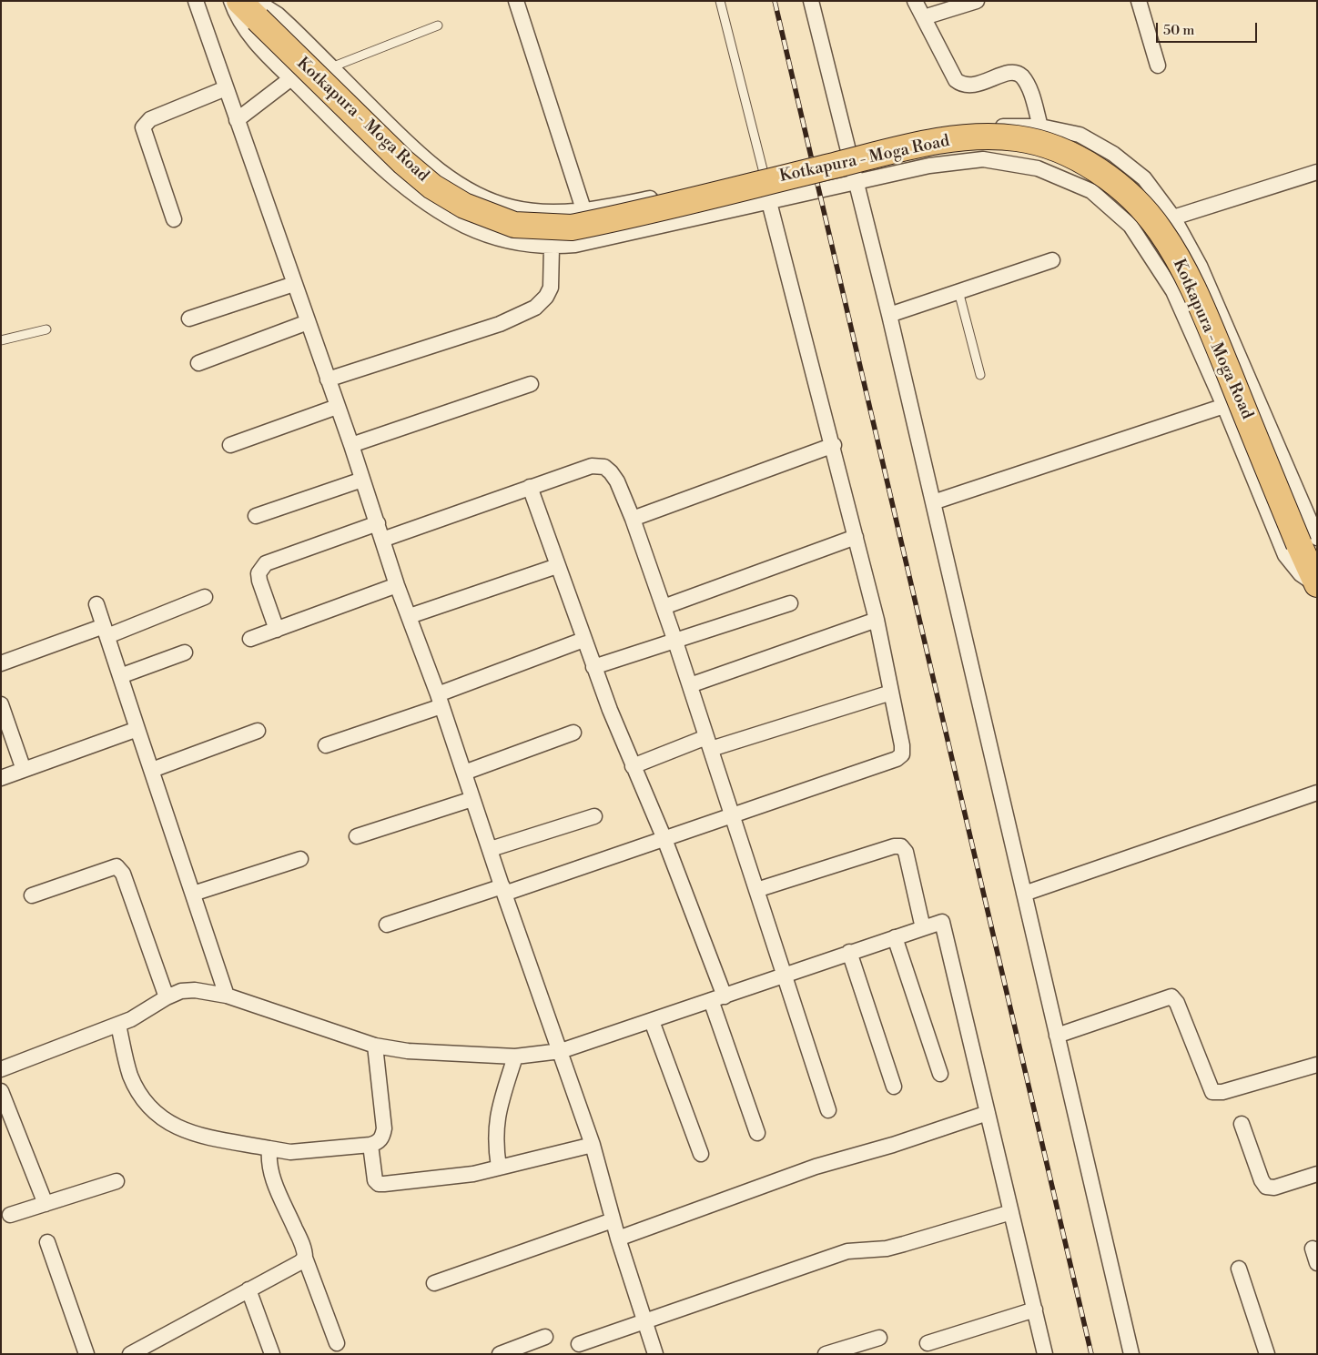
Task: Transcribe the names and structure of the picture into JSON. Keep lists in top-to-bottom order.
{
  "streets": {
    "highway": ["Kotkapura - Moga Road"]
  },
  "scale_bar": "50 m"
}
